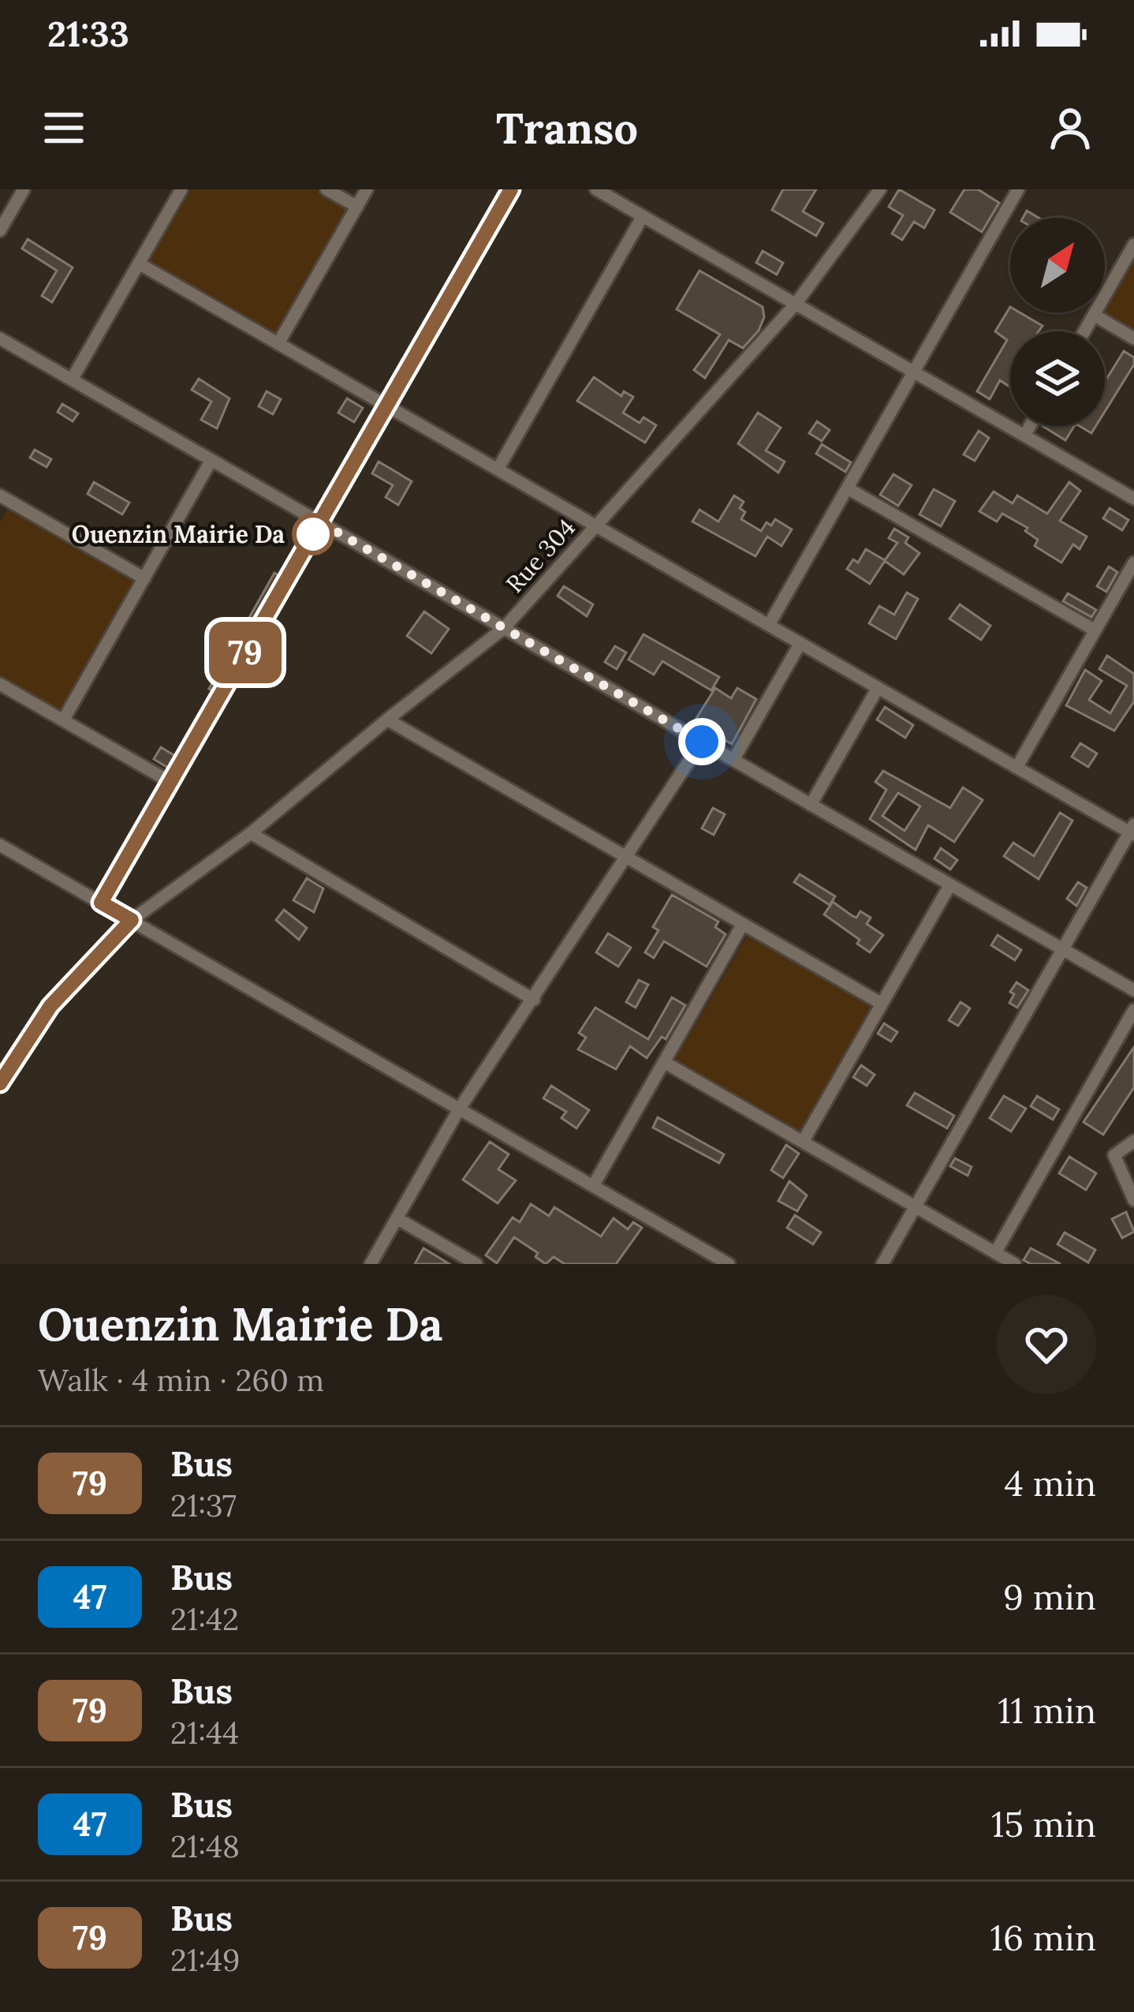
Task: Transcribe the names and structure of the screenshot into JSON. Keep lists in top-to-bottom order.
{
  "streets": {
    "street": ["Rue 304"]
  },
  "places": ["Ouenzin Mairie Da"],
  "lines": ["bus line 79"],
  "north": "top right",
  "page": {
    "status": "21:33",
    "header": "Transo",
    "on_map": "79",
    "heading": ["Ouenzin Mairie Da", "Walk · 4 min · 260 m"],
    "list": [
      {
        "mark": "79",
        "name": "Bus",
        "note": "21:37",
        "value": "4 min"
      },
      {
        "mark": "47",
        "name": "Bus",
        "note": "21:42",
        "value": "9 min"
      },
      {
        "mark": "79",
        "name": "Bus",
        "note": "21:44",
        "value": "11 min"
      },
      {
        "mark": "47",
        "name": "Bus",
        "note": "21:48",
        "value": "15 min"
      },
      {
        "mark": "79",
        "name": "Bus",
        "note": "21:49",
        "value": "16 min"
      }
    ]
  }
}
